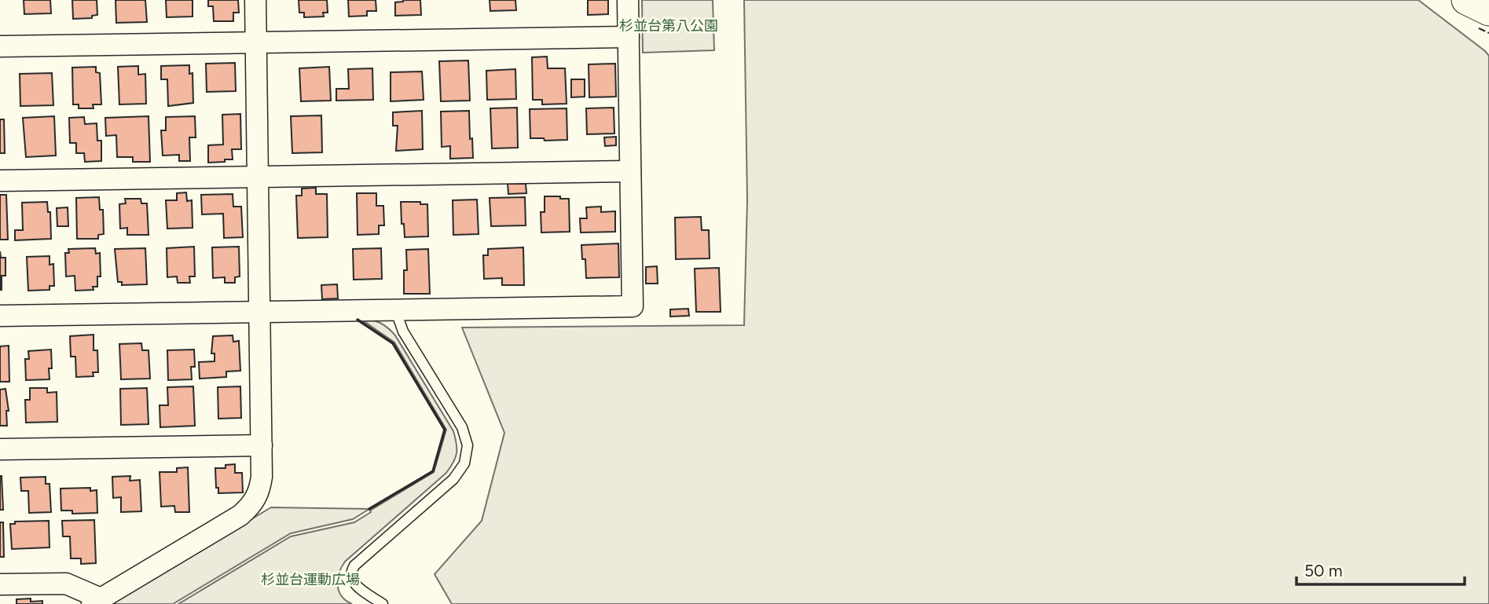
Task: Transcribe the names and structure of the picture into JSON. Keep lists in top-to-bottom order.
{
  "parks": ["杉並台第八公園", "杉並台運動広場"],
  "scale_bar": "50 m"
}
